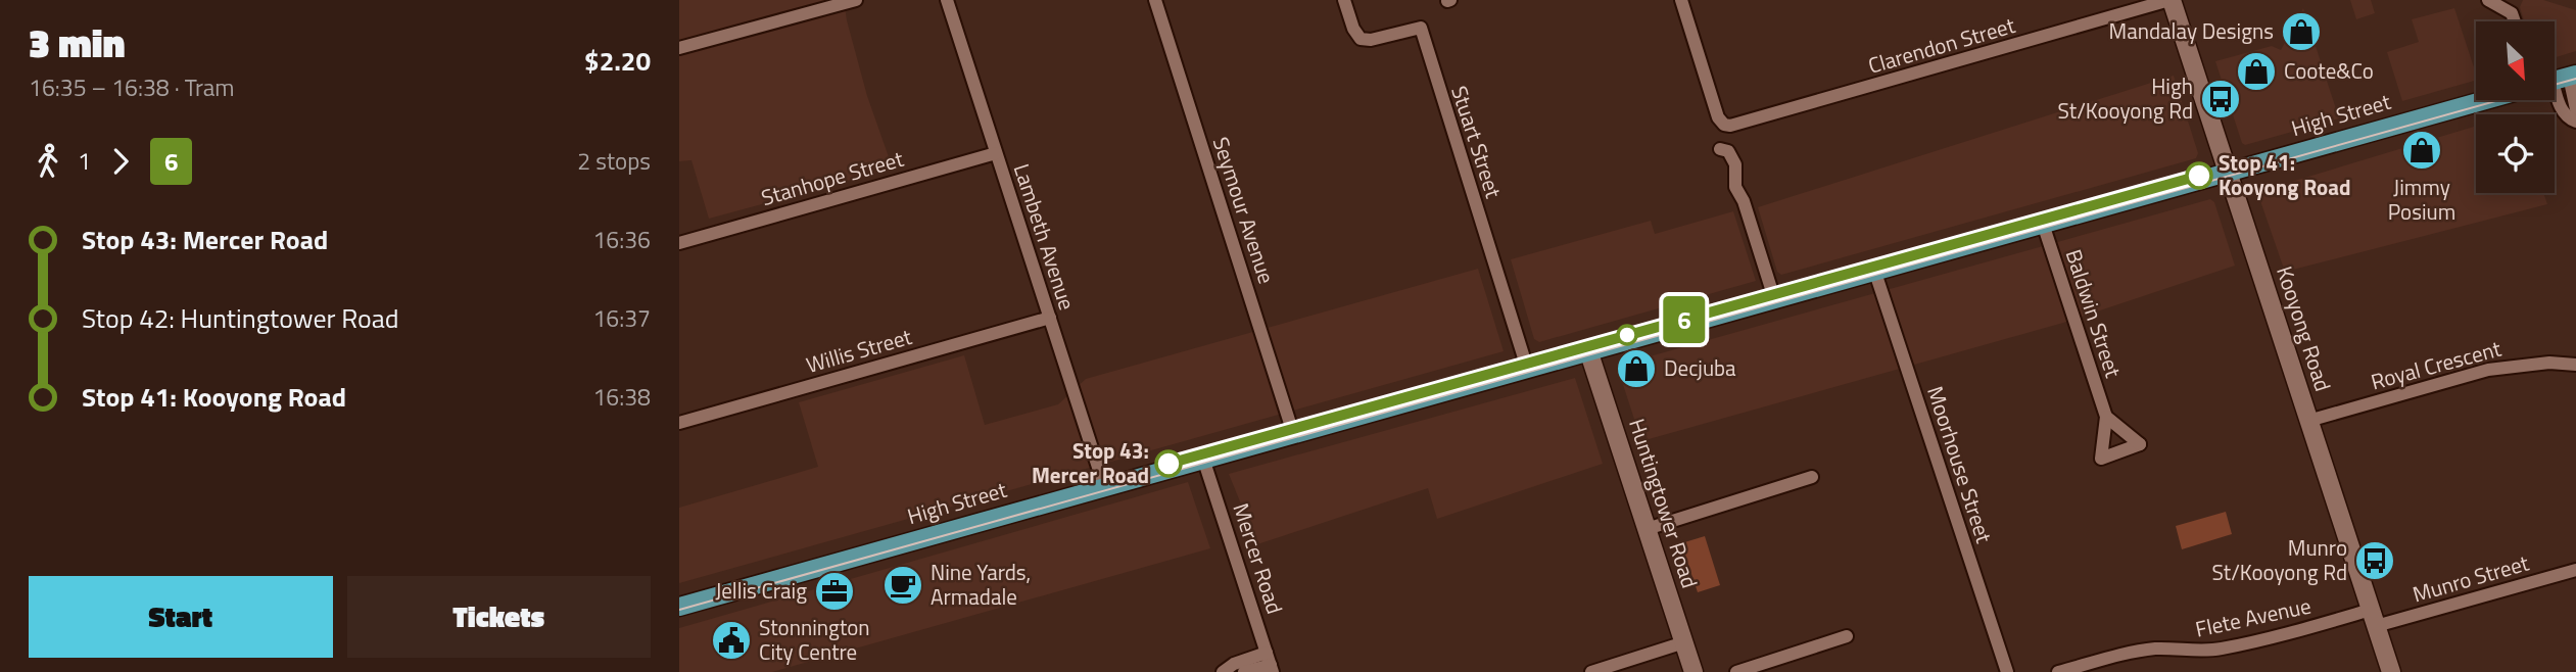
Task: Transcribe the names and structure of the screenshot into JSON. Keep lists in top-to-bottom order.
{
  "streets": {
    "main road": ["High Street"],
    "street": [
      "Clarendon Street",
      "Stuart Street",
      "Stanhope Street",
      "Seymour Avenue",
      "Lambeth Avenue",
      "Baldwin Street",
      "Kooyong Road",
      "Willis Street",
      "Royal Crescent",
      "Moorhouse Street",
      "Huntingtower Road",
      "Mercer Road",
      "Munro Street",
      "Flete Avenue"
    ]
  },
  "crossings": [
    ["Clarendon Street", "Kooyong Road"],
    ["High Street", "Stuart Street"],
    ["High Street", "Seymour Avenue"],
    ["High Street", "Lambeth Avenue"],
    ["High Street", "Baldwin Street"],
    ["High Street", "Kooyong Road"],
    ["High Street", "Moorhouse Street"],
    ["High Street", "Huntingtower Road"],
    ["High Street", "Mercer Road"],
    ["Stanhope Street", "Lambeth Avenue"],
    ["Lambeth Avenue", "Willis Street"],
    ["Kooyong Road", "Royal Crescent"],
    ["Kooyong Road", "Munro Street"],
    ["Kooyong Road", "Flete Avenue"],
    ["Munro Street", "Flete Avenue"]
  ],
  "places": {
    "shop": [
      "Mandalay Designs",
      "Coote&Co",
      "Jimmy Posium",
      "Decjuba"
    ],
    "bus stop": ["High St/Kooyong Rd", "Munro St/Kooyong Rd"],
    "other": ["Stop 41: Kooyong Road", "Stop 43: Mercer Road"],
    "cafe": ["Nine Yards, Armadale"],
    "office": ["Jellis Craig"],
    "public building": ["Stonnington City Centre"]
  },
  "lines": ["tram line 6"],
  "north": "bottom right",
  "page": {
    "heading": ["3 min", "16:35 – 16:38 · Tram", "$2.20"],
    "on_map": "6",
    "legs": ["1", "6", "2 stops"],
    "list": [
      {
        "name": "Stop 43: Mercer Road",
        "value": "16:36"
      },
      {
        "name": "Stop 42: Huntingtower Road",
        "value": "16:37"
      },
      {
        "name": "Stop 41: Kooyong Road",
        "value": "16:38"
      }
    ],
    "buttons": ["Start", "Tickets"]
  }
}
